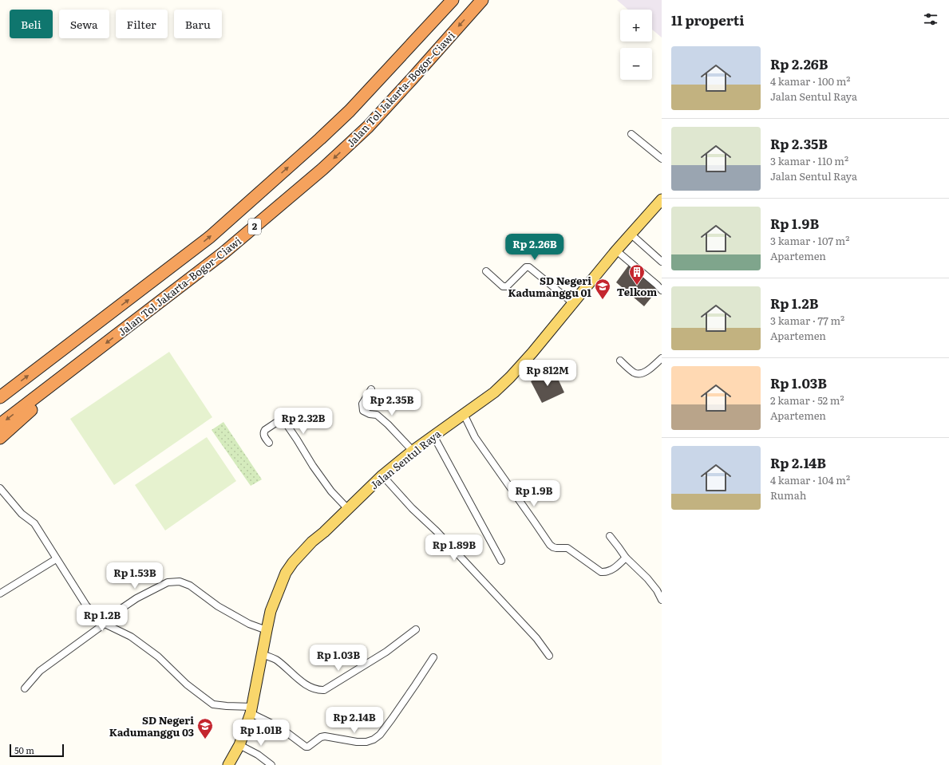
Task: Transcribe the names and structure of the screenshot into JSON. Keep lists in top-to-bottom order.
{
  "streets": {
    "highway": ["Jalan Tol Jakarta–Bogor–Ciawi", "2"],
    "main road": ["Jalan Sentul Raya"]
  },
  "places": {
    "building": ["Telkom"],
    "school or university": ["SD Negeri Kadumanggu 01", "SD Negeri Kadumanggu 03"]
  },
  "scale_bar": "50 m",
  "page": {
    "heading": "11 properti",
    "map_buttons": ["+", "−"],
    "chip": [
      "Beli",
      "Sewa",
      "Filter",
      "Baru"
    ],
    "list": [
      {
        "name": "Rp 2.26B",
        "note": "4 kamar · 100 m² · Jalan Sentul Raya"
      },
      {
        "name": "Rp 2.35B",
        "note": "3 kamar · 110 m² · Jalan Sentul Raya"
      },
      {
        "name": "Rp 1.9B",
        "note": "3 kamar · 107 m² · Apartemen"
      },
      {
        "name": "Rp 1.2B",
        "note": "3 kamar · 77 m² · Apartemen"
      },
      {
        "name": "Rp 1.03B",
        "note": "2 kamar · 52 m² · Apartemen"
      },
      {
        "name": "Rp 2.14B",
        "note": "4 kamar · 104 m² · Rumah"
      }
    ],
    "price": [
      "Rp 2.26B",
      "Rp 812M",
      "Rp 2.35B",
      "Rp 2.32B",
      "Rp 1.9B",
      "Rp 1.89B",
      "Rp 1.53B",
      "Rp 1.2B",
      "Rp 1.03B",
      "Rp 2.14B",
      "Rp 1.01B"
    ],
    "scale": "50 m"
  }
}
